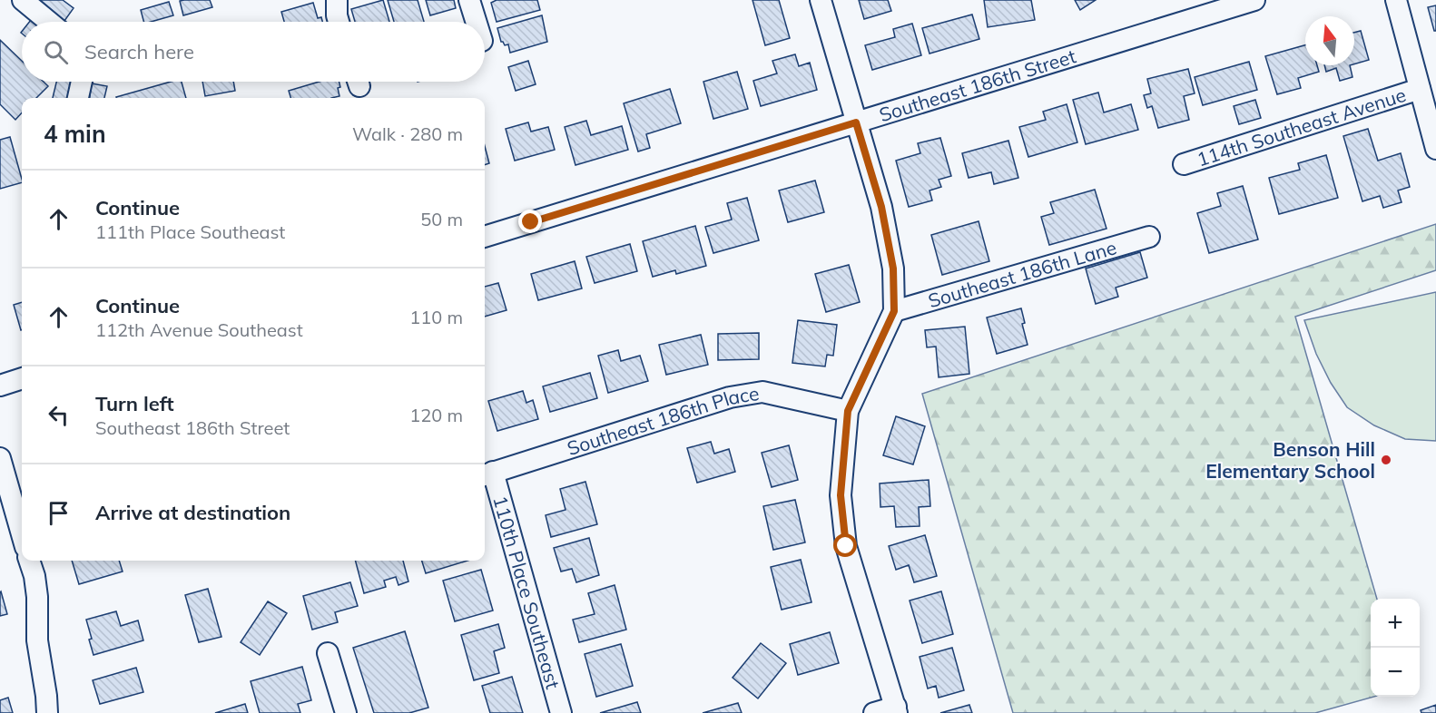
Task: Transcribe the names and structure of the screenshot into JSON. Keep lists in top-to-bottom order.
{
  "streets": {
    "street": [
      "Southeast 186th Street",
      "114th Southeast Avenue",
      "Southeast 186th Lane",
      "Southeast 186th Place",
      "110th Place Southeast"
    ]
  },
  "crossings": [
    ["Southeast 186th Place", "110th Place Southeast"]
  ],
  "places": ["Benson Hill Elementary School"],
  "north": "top",
  "page": {
    "search": "Search here",
    "heading": ["4 min", "Walk · 280 m"],
    "list": [
      ["Continue", "111th Place Southeast", "50 m"],
      ["Continue", "112th Avenue Southeast", "110 m"],
      ["Turn left", "Southeast 186th Street", "120 m"],
      "Arrive at destination"
    ],
    "map_buttons": ["+", "−"]
  }
}
